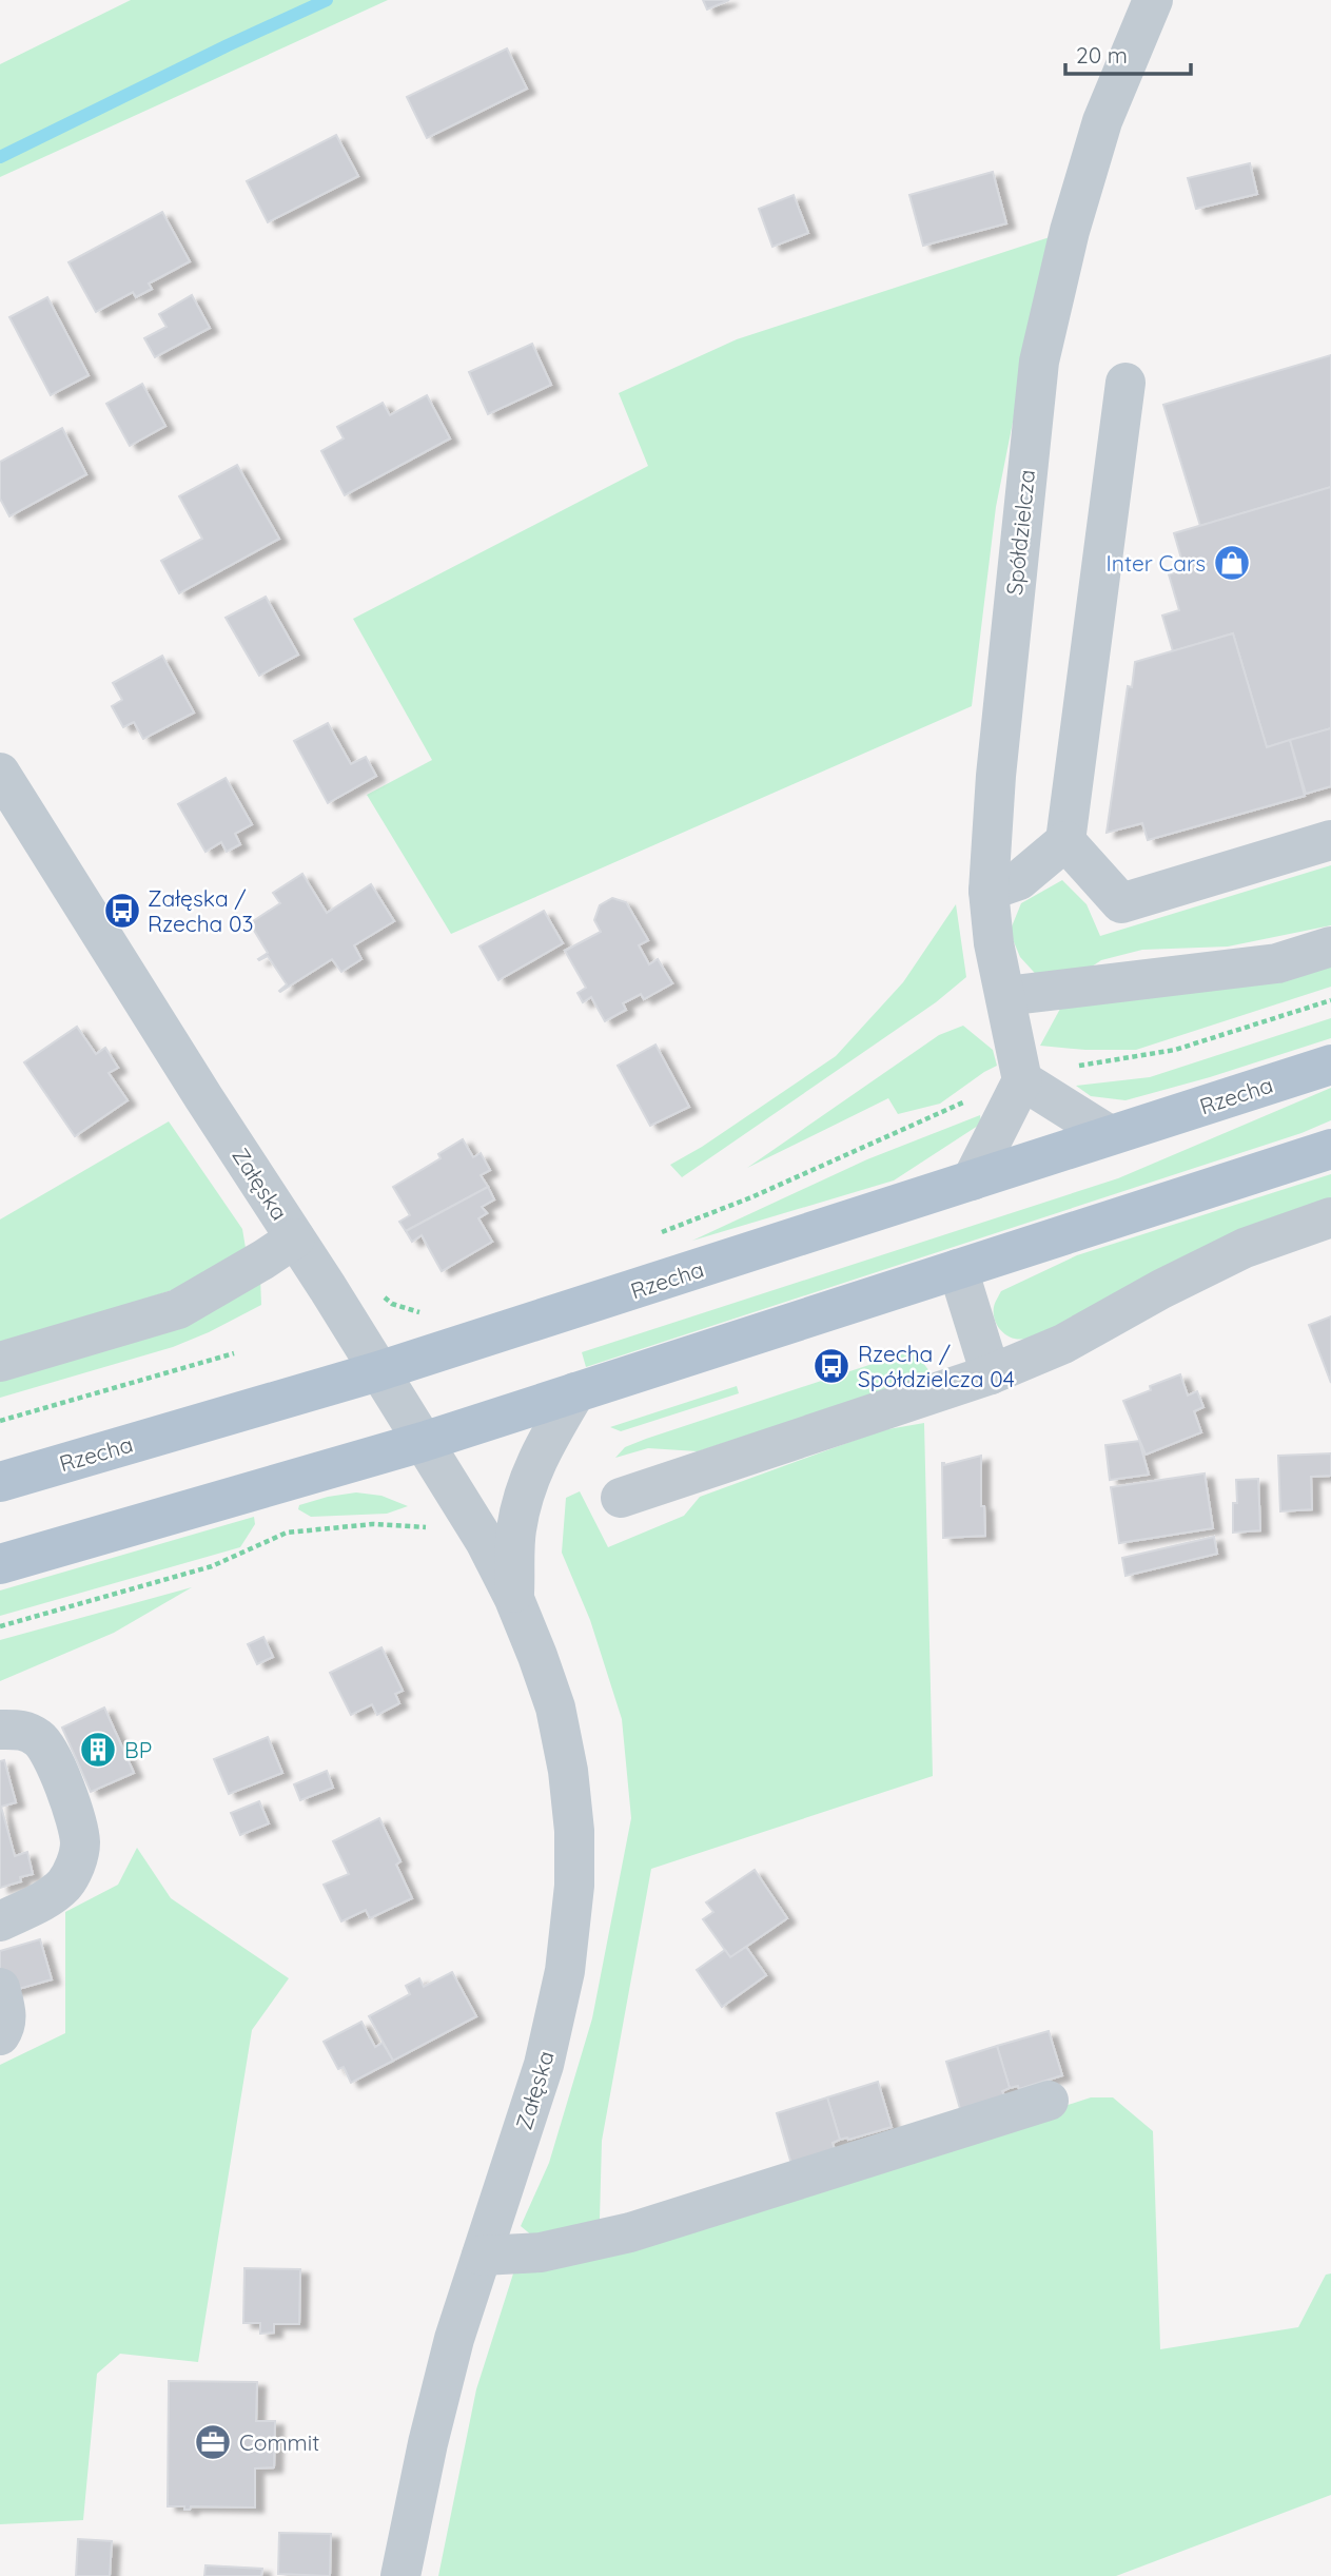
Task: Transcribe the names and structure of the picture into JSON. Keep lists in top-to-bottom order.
{
  "streets": {
    "main road": ["Rzecha"],
    "street": ["Spółdzielcza", "Załęska"]
  },
  "crossings": [
    ["Rzecha", "Załęska"]
  ],
  "places": {
    "shop": ["Inter Cars"],
    "bus stop": ["Załęska / Rzecha 03", "Rzecha / Spółdzielcza 04"],
    "building": ["BP"],
    "office": ["Commit"]
  },
  "scale_bar": "20 m"
}
